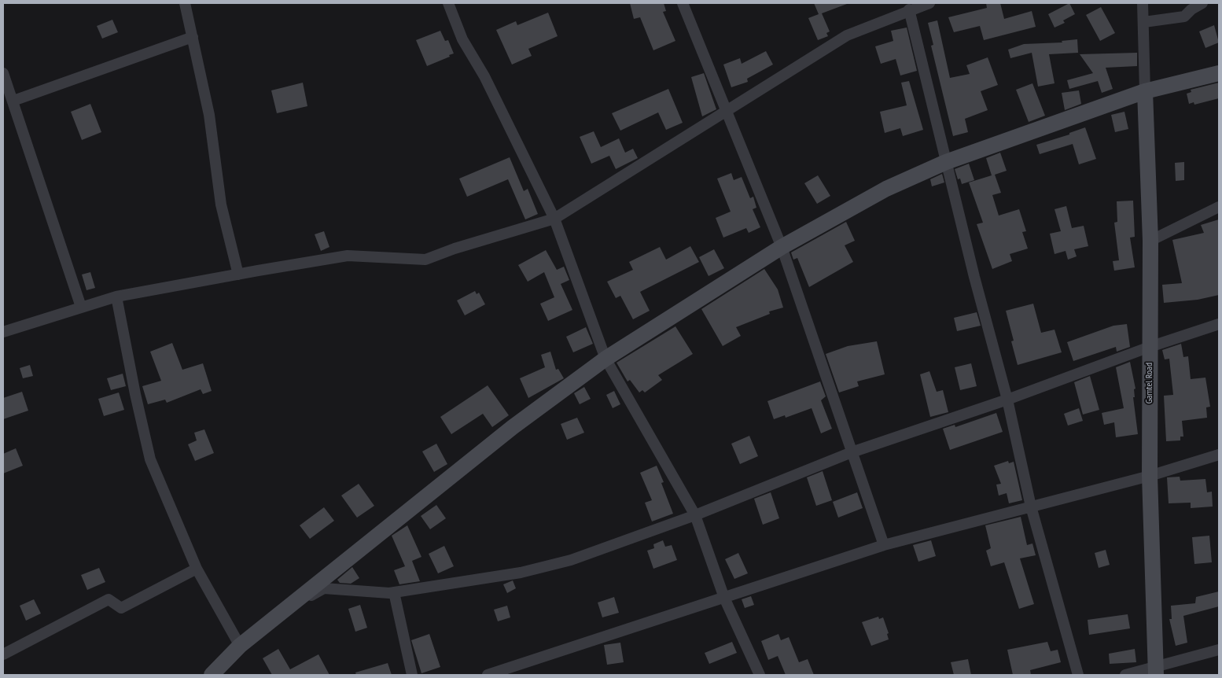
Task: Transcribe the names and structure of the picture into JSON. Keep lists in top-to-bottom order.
{
  "streets": {
    "street": ["Gamtel Road"]
  }
}
